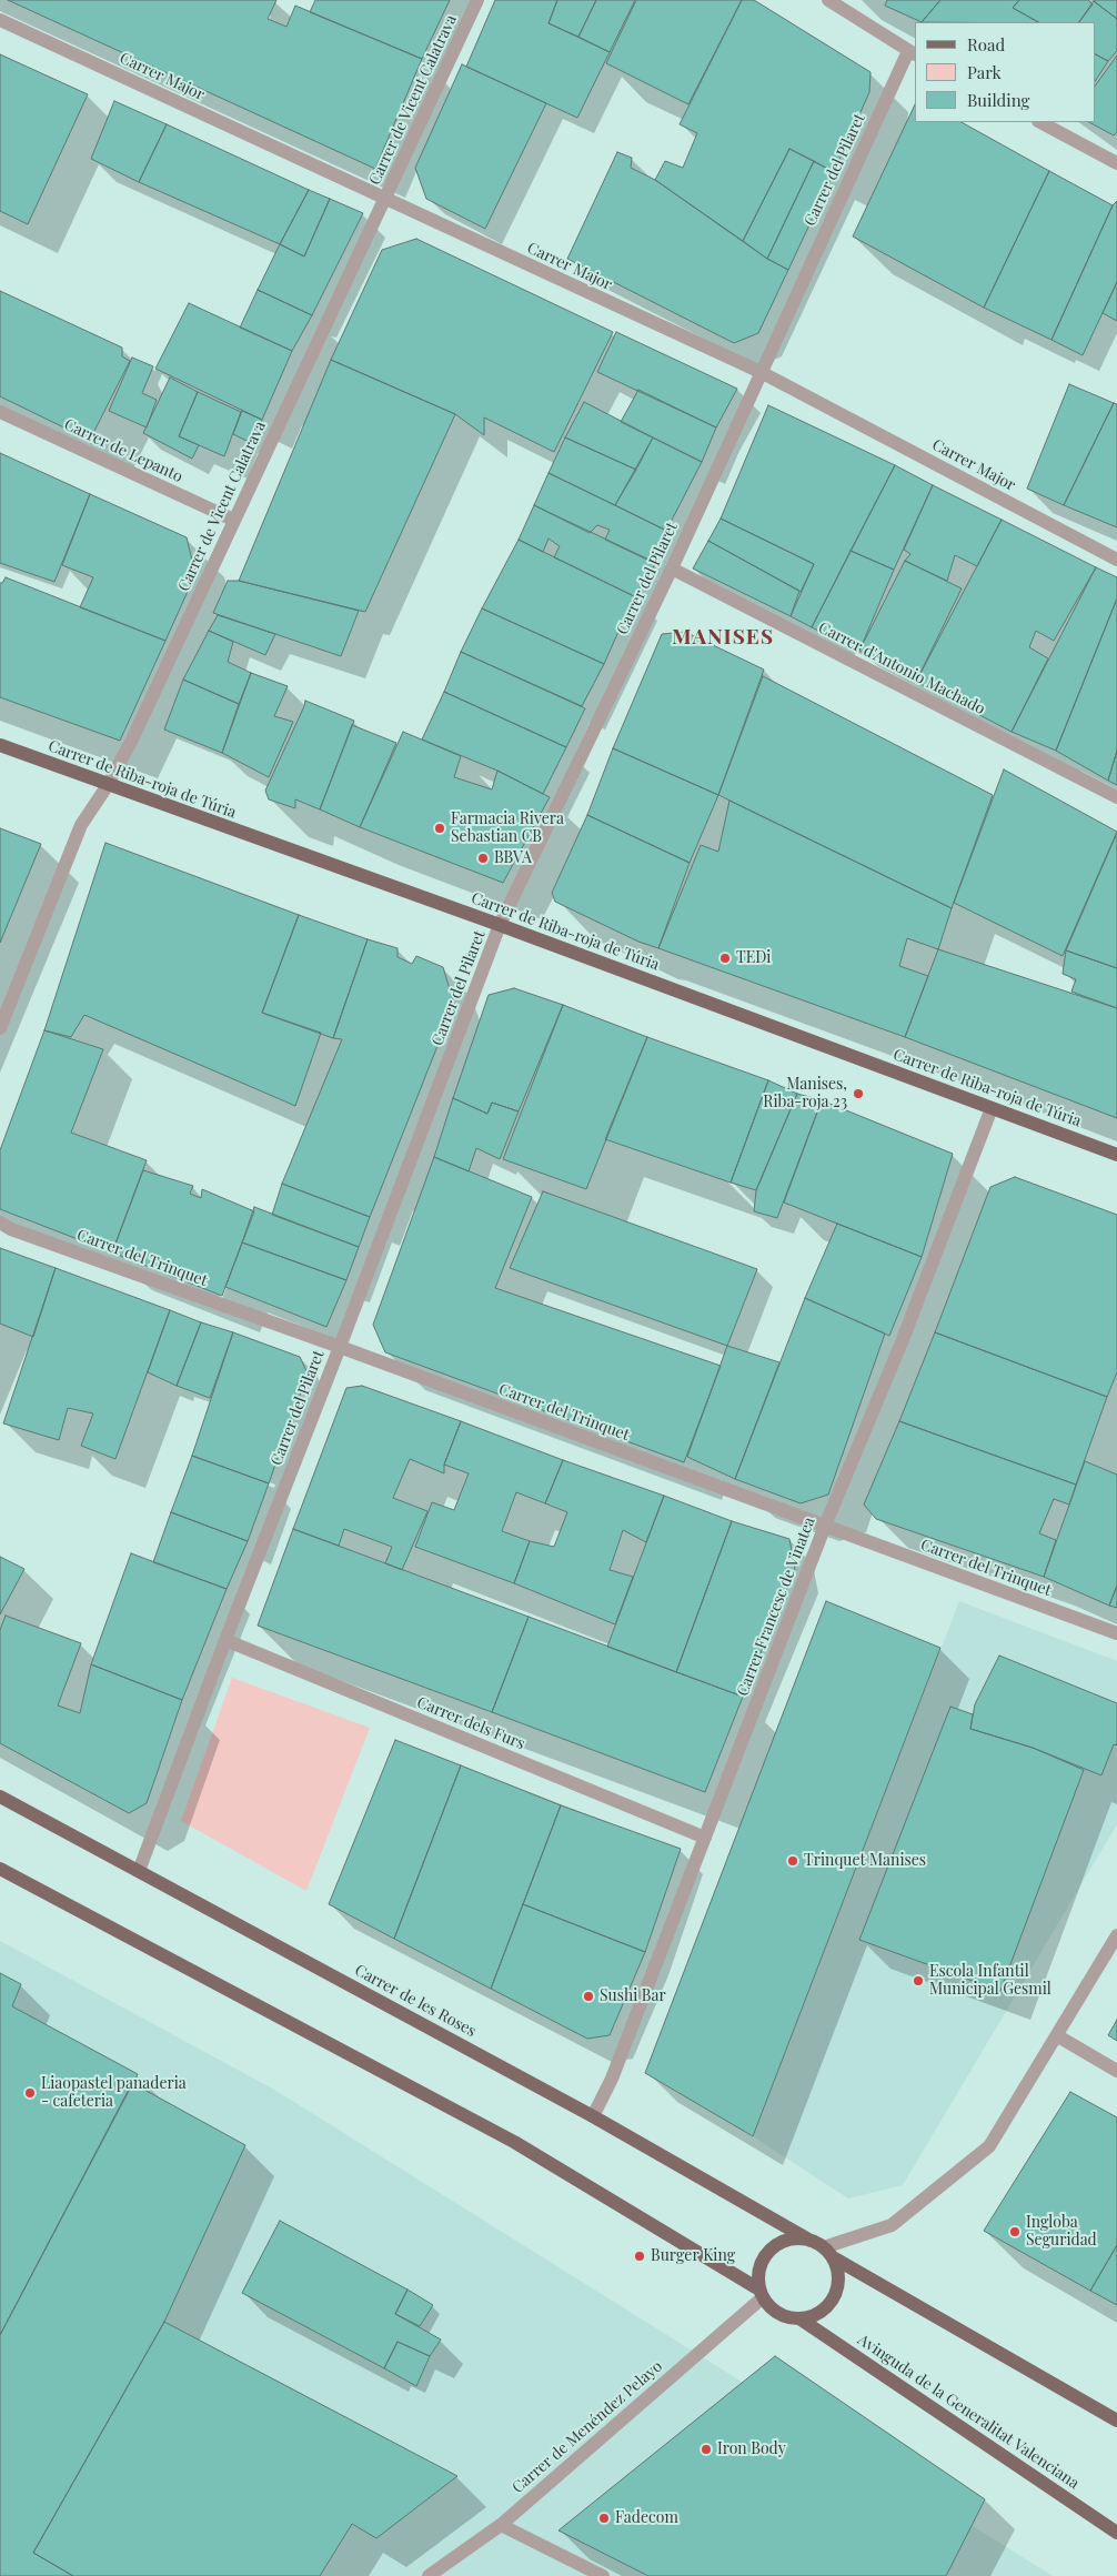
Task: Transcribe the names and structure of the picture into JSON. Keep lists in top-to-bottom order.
{
  "streets": {
    "main road": ["Carrer de Riba-roja de Túria", "Carrer de les Roses", "Avinguda de la Generalitat Valenciana"],
    "street": [
      "Carrer Major",
      "Carrer de Vicent Calatrava",
      "Carrer del Pilaret",
      "Carrer de Lepanto",
      "Carrer d'Antonio Machado",
      "Carrer del Trinquet",
      "Carrer Francesc de Vinatea",
      "Carrer dels Furs",
      "Carrer de Menéndez Pelayo"
    ]
  },
  "crossings": [
    ["Carrer Major", "Carrer de Vicent Calatrava"],
    ["Carrer Major", "Carrer del Pilaret"],
    ["Carrer de Vicent Calatrava", "Carrer de Lepanto"],
    ["Carrer de Vicent Calatrava", "Carrer de Riba-roja de Túria"],
    ["Carrer del Pilaret", "Carrer d'Antonio Machado"],
    ["Carrer del Pilaret", "Carrer de Riba-roja de Túria"],
    ["Carrer del Pilaret", "Carrer del Trinquet"],
    ["Carrer del Pilaret", "Carrer dels Furs"],
    ["Carrer del Pilaret", "Carrer de les Roses"],
    ["Carrer de Riba-roja de Túria", "Carrer Francesc de Vinatea"],
    ["Carrer del Trinquet", "Carrer Francesc de Vinatea"],
    ["Carrer Francesc de Vinatea", "Carrer dels Furs"],
    ["Carrer Francesc de Vinatea", "Carrer de les Roses"],
    ["Carrer de les Roses", "Avinguda de la Generalitat Valenciana"],
    ["Carrer de les Roses", "Carrer de Menéndez Pelayo"],
    ["Avinguda de la Generalitat Valenciana", "Carrer de Menéndez Pelayo"]
  ],
  "districts": ["MANISES"],
  "places": [
    "Farmacia Rivera Sebastian CB",
    "BBVA",
    "TEDi",
    "Manises, Riba-roja 23",
    "Trinquet Manises",
    "Escola Infantil Municipal Gesmil",
    "Sushi Bar",
    "Liaopastel panaderia - cafeteria",
    "Ingloba Seguridad",
    "Burger King",
    "Iron Body",
    "Fadecom"
  ],
  "legend": ["Road", "Park", "Building"]
}
